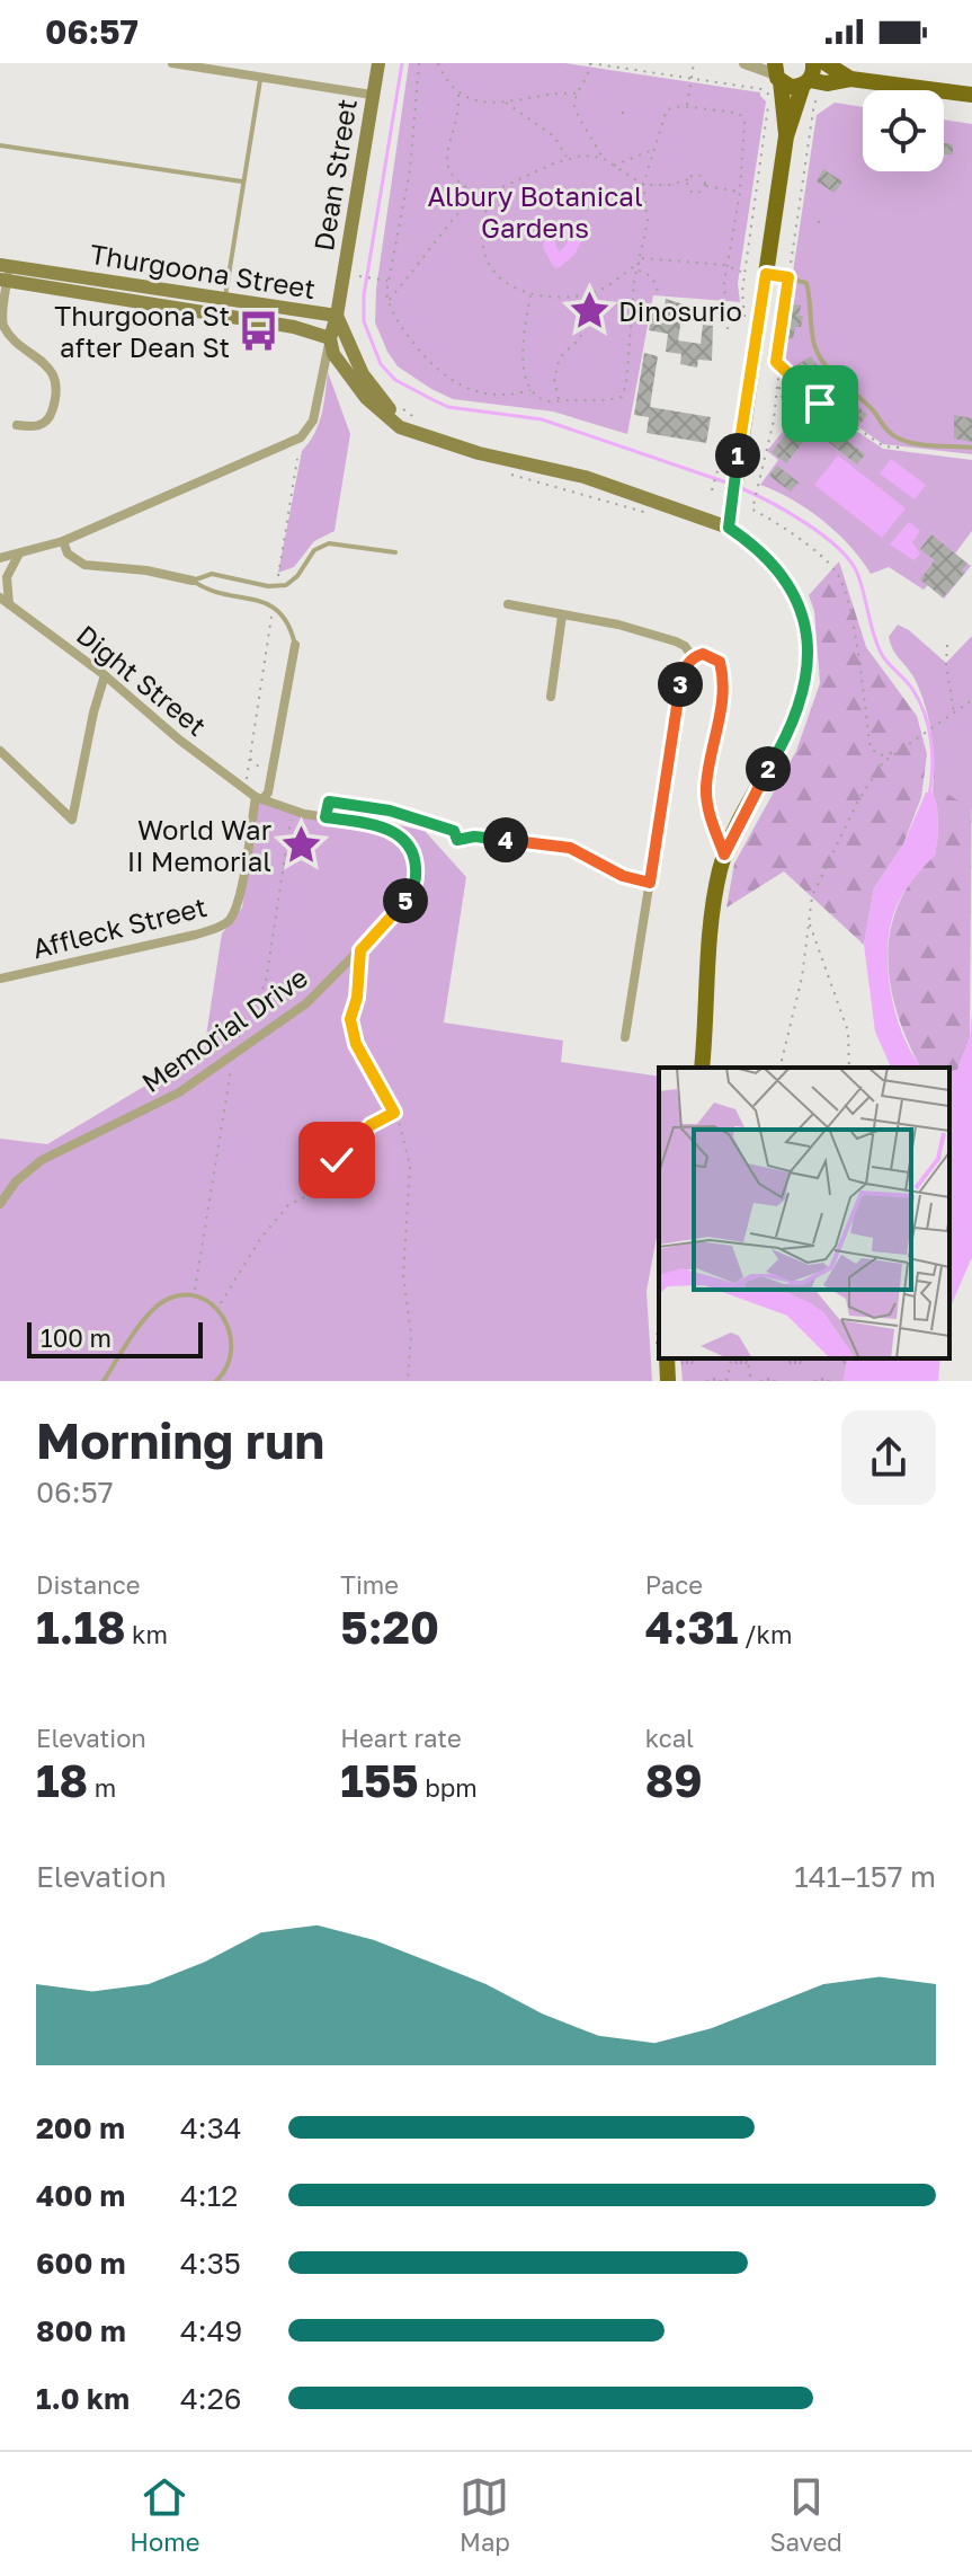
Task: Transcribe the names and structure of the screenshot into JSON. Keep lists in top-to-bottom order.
{
  "streets": {
    "main road": ["Dean Street", "Thurgoona Street"],
    "street": ["Dight Street", "Affleck Street", "Memorial Drive"]
  },
  "crossings": [
    ["Dean Street", "Thurgoona Street"],
    ["Dight Street", "Affleck Street"],
    ["Dight Street", "Memorial Drive"],
    ["Affleck Street", "Memorial Drive"]
  ],
  "parks": ["Albury Botanical Gardens"],
  "places": {
    "place": ["Dinosurio", "World War II Memorial"],
    "bus stop": ["Thurgoona St after Dean St"]
  },
  "scale_bar": "100 m",
  "page": {
    "status": "06:57",
    "pins": [
      "1",
      "3",
      "2",
      "4",
      "5"
    ],
    "scale": "100 m",
    "heading": ["Morning run", "06:57"],
    "stats": [
      ["Distance", "1.18 km"],
      ["Time", "5:20"],
      ["Pace", "4:31 /km"],
      ["Elevation", "18 m"],
      ["Heart rate", "155 bpm"],
      ["kcal", "89"]
    ],
    "chart": ["Elevation", "141–157 m"],
    "list": [
      {
        "name": "200 m",
        "note": "4:34"
      },
      {
        "name": "400 m",
        "note": "4:12"
      },
      {
        "name": "600 m",
        "note": "4:35"
      },
      {
        "name": "800 m",
        "note": "4:49"
      },
      {
        "name": "1.0 km",
        "note": "4:26"
      }
    ],
    "tabs": ["Home", "Map", "Saved"]
  }
}
